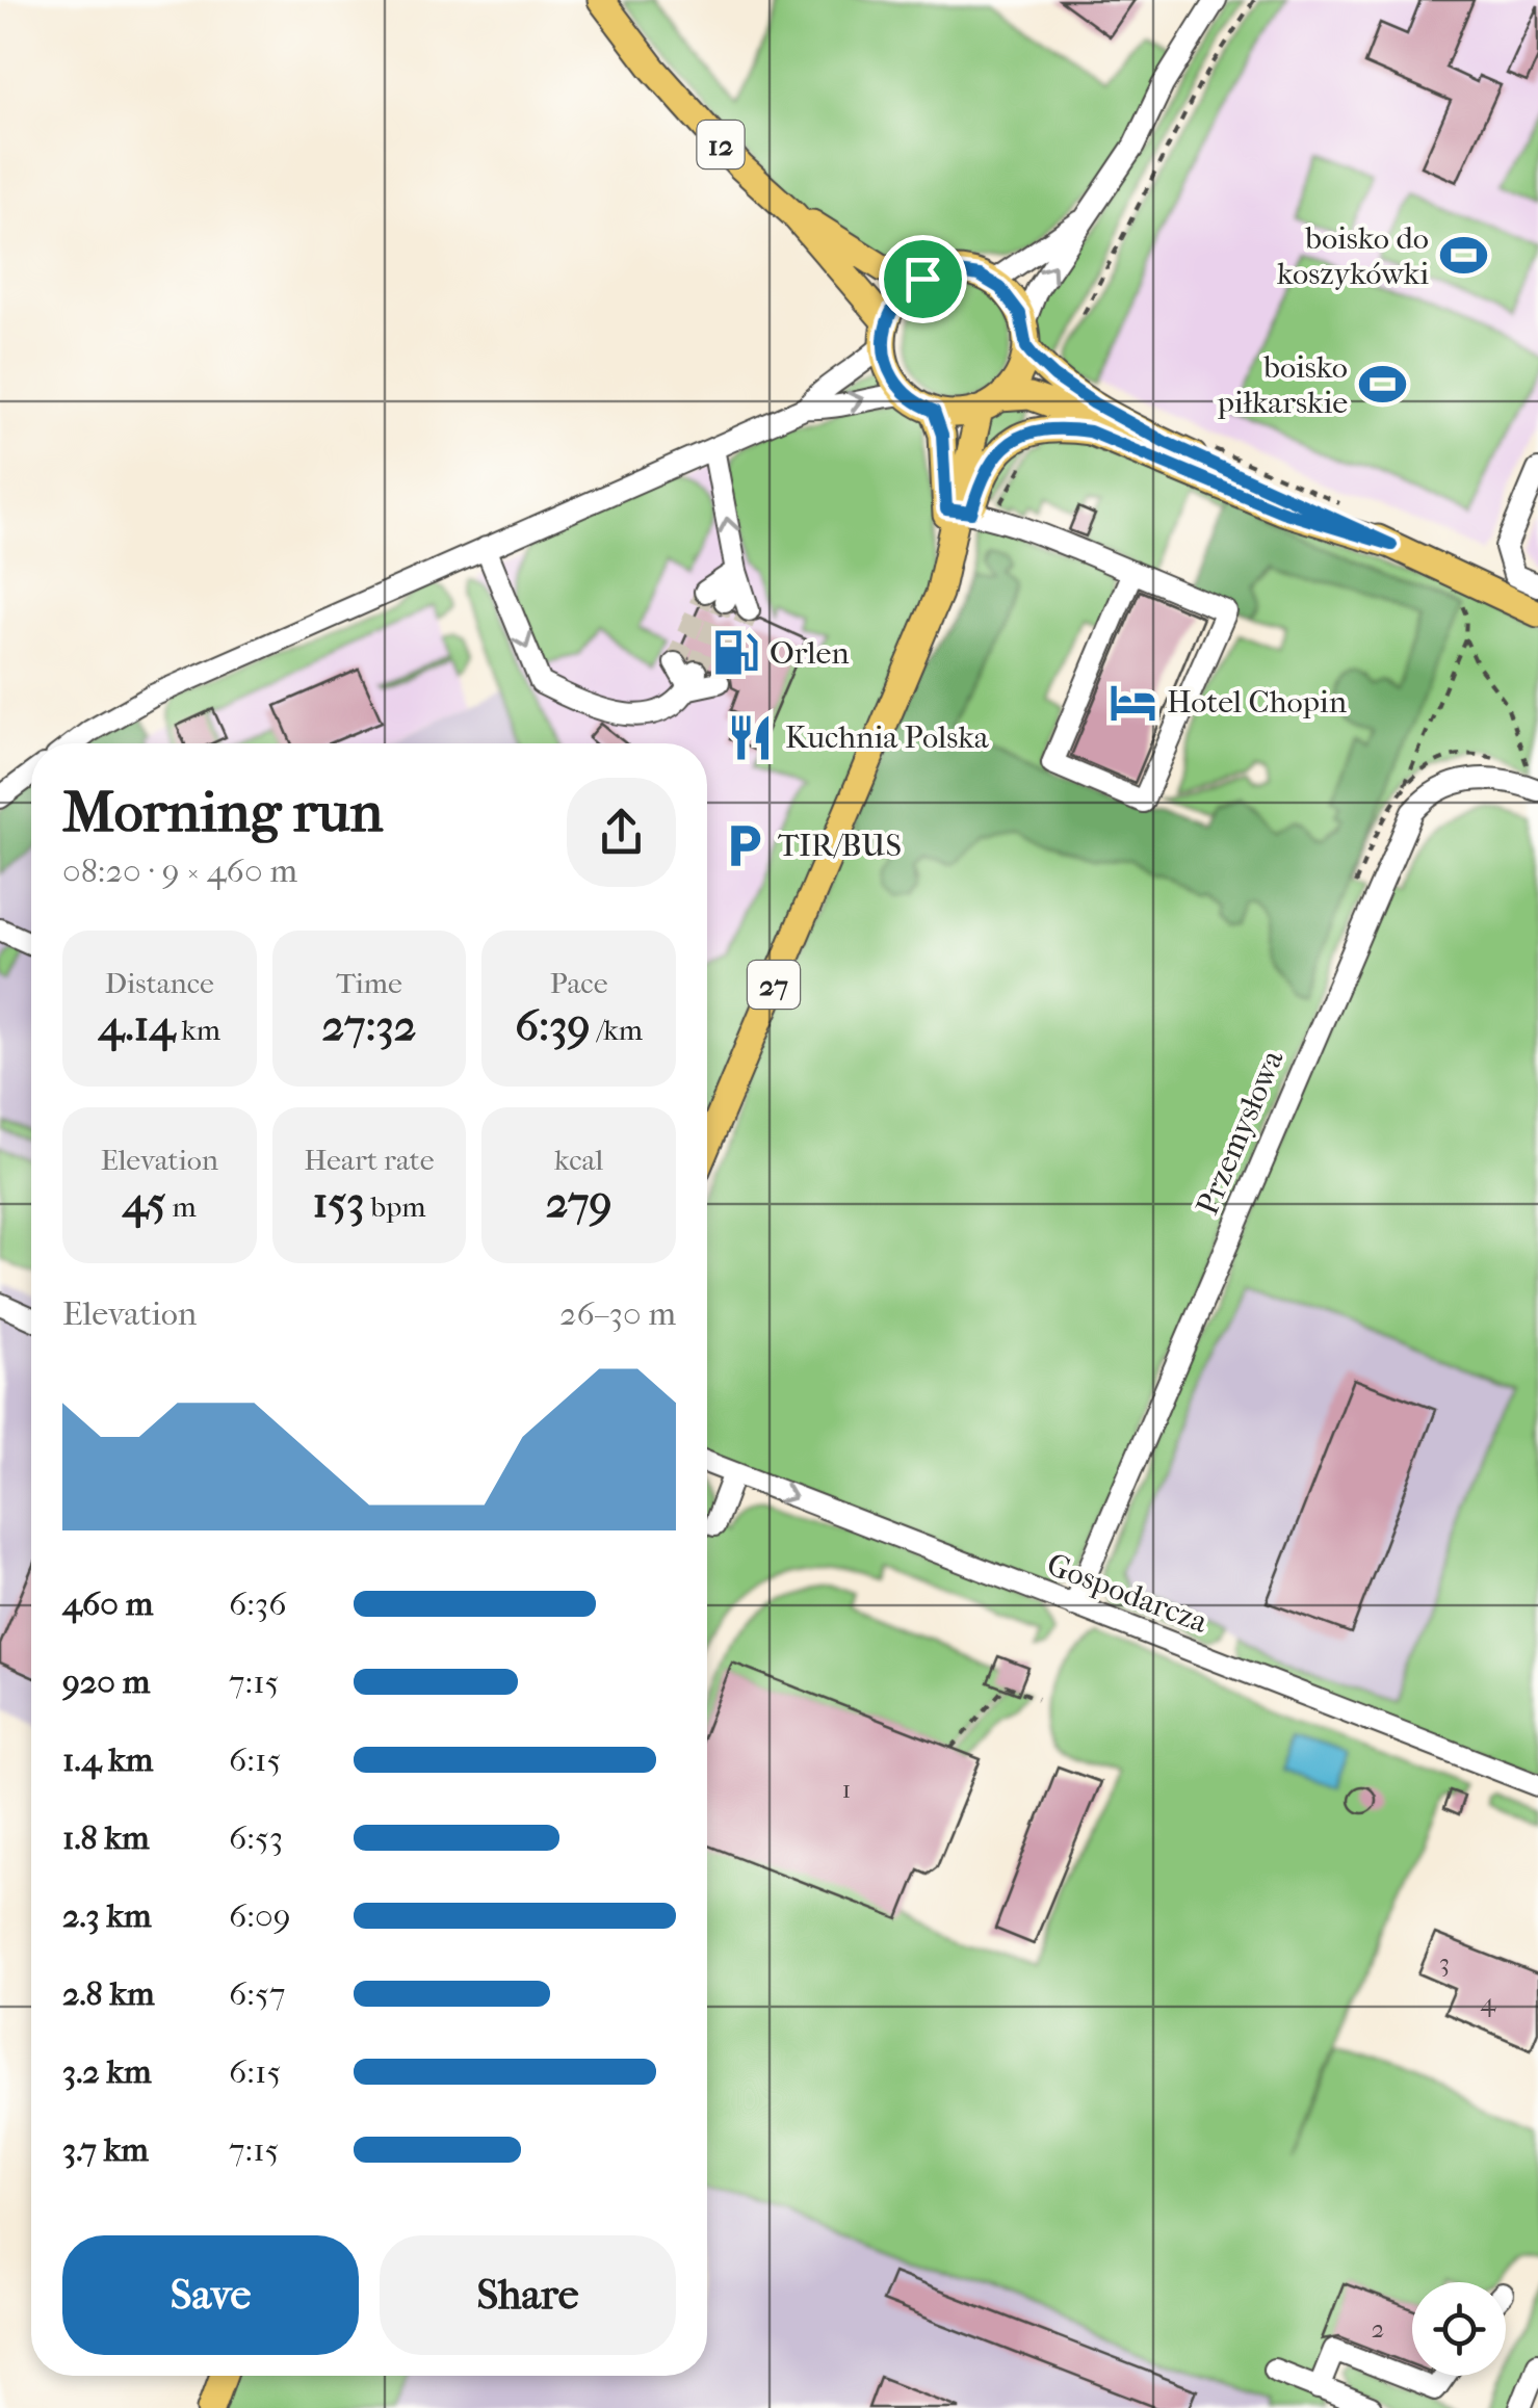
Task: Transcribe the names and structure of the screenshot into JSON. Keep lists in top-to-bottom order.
{
  "streets": {
    "main road": ["12", "27"],
    "street": ["Przemysłowa", "Gospodarcza"]
  },
  "crossings": [
    ["12", "27"],
    ["Przemysłowa", "Gospodarcza"]
  ],
  "one_way": ["Gospodarcza"],
  "places": {
    "sports": ["boisko do koszykówki", "boisko piłkarskie"],
    "fuel station": ["Orlen"],
    "hotel": ["Hotel Chopin"],
    "restaurant": ["Kuchnia Polska"],
    "parking": ["TIR/BUS"]
  },
  "house_numbers": [
    "1",
    "3",
    "4",
    "2"
  ],
  "page": {
    "heading": ["Morning run", "08:20 · 9 × 460 m"],
    "stats": [
      ["Distance", "4.14 km"],
      ["Time", "27:32"],
      ["Pace", "6:39 /km"],
      ["Elevation", "45 m"],
      ["Heart rate", "153 bpm"],
      ["kcal", "279"]
    ],
    "chart": ["Elevation", "26–30 m"],
    "list": [
      {
        "name": "460 m",
        "note": "6:36"
      },
      {
        "name": "920 m",
        "note": "7:15"
      },
      {
        "name": "1.4 km",
        "note": "6:15"
      },
      {
        "name": "1.8 km",
        "note": "6:53"
      },
      {
        "name": "2.3 km",
        "note": "6:09"
      },
      {
        "name": "2.8 km",
        "note": "6:57"
      },
      {
        "name": "3.2 km",
        "note": "6:15"
      },
      {
        "name": "3.7 km",
        "note": "7:15"
      }
    ],
    "buttons": ["Save", "Share"]
  }
}
